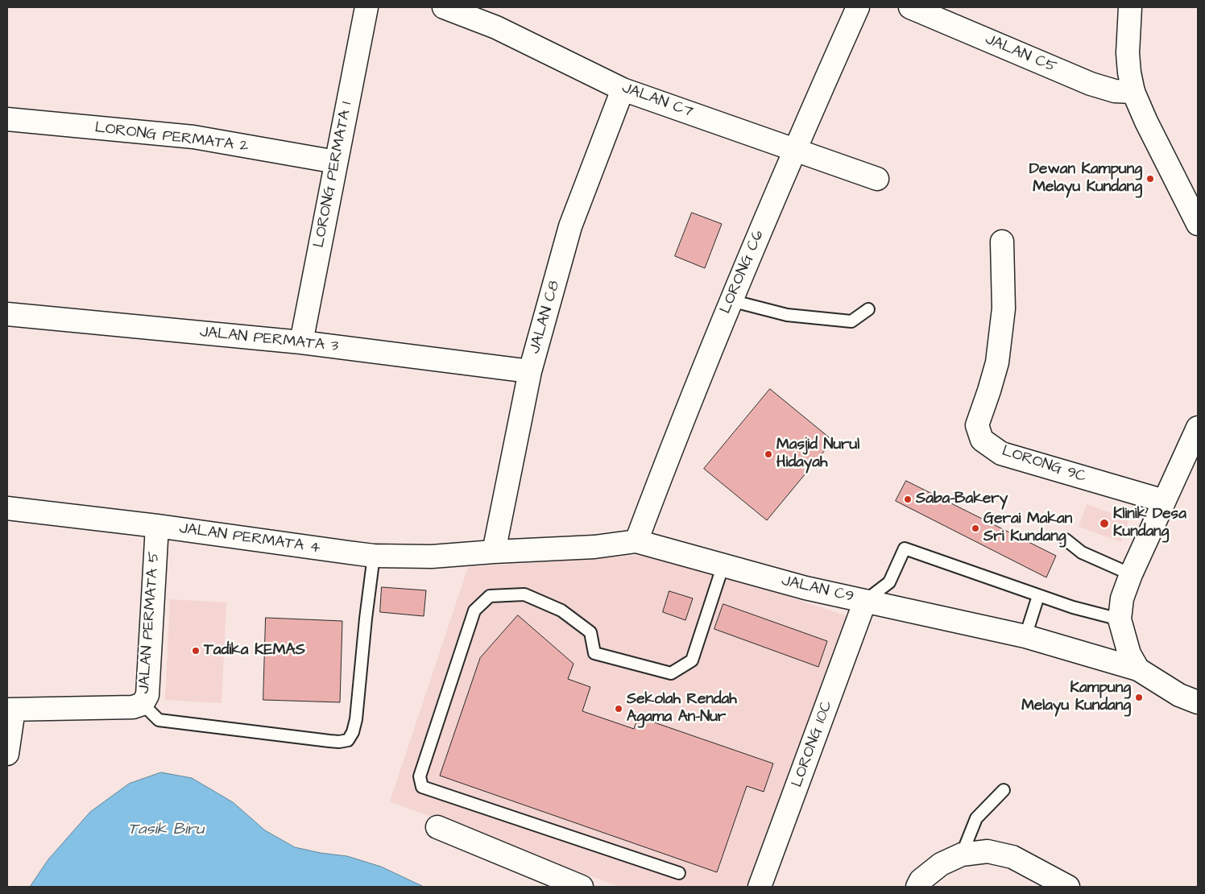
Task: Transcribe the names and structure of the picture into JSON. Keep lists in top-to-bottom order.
{
  "streets": {
    "street": [
      "JALAN C5",
      "JALAN C7",
      "LORONG PERMATA 2",
      "LORONG PERMATA 1",
      "LORONG C6",
      "JALAN C8",
      "JALAN PERMATA 3",
      "LORONG 9C",
      "JALAN PERMATA 4",
      "JALAN C9",
      "JALAN PERMATA 5",
      "LORONG 10C"
    ]
  },
  "crossings": [
    ["JALAN C7", "LORONG C6"],
    ["JALAN C7", "JALAN C8"],
    ["LORONG PERMATA 2", "LORONG PERMATA 1"],
    ["LORONG PERMATA 1", "JALAN PERMATA 3"],
    ["LORONG C6", "JALAN C9"],
    ["JALAN C8", "JALAN PERMATA 3"],
    ["JALAN C8", "JALAN PERMATA 4"],
    ["JALAN C8", "JALAN C9"],
    ["JALAN PERMATA 4", "JALAN C9"],
    ["JALAN PERMATA 4", "JALAN PERMATA 5"],
    ["JALAN C9", "LORONG 10C"]
  ],
  "water": ["Tasik Biru"],
  "places": [
    "Dewan Kampung Melayu Kundang",
    "Masjid Nurul Hidayah",
    "Saba-Bakery",
    "Klinik Desa Kundang",
    "Gerai Makan Sri Kundang",
    "Tadika KEMAS",
    "Kampung Melayu Kundang",
    "Sekolah Rendah Agama An-Nur"
  ]
}
